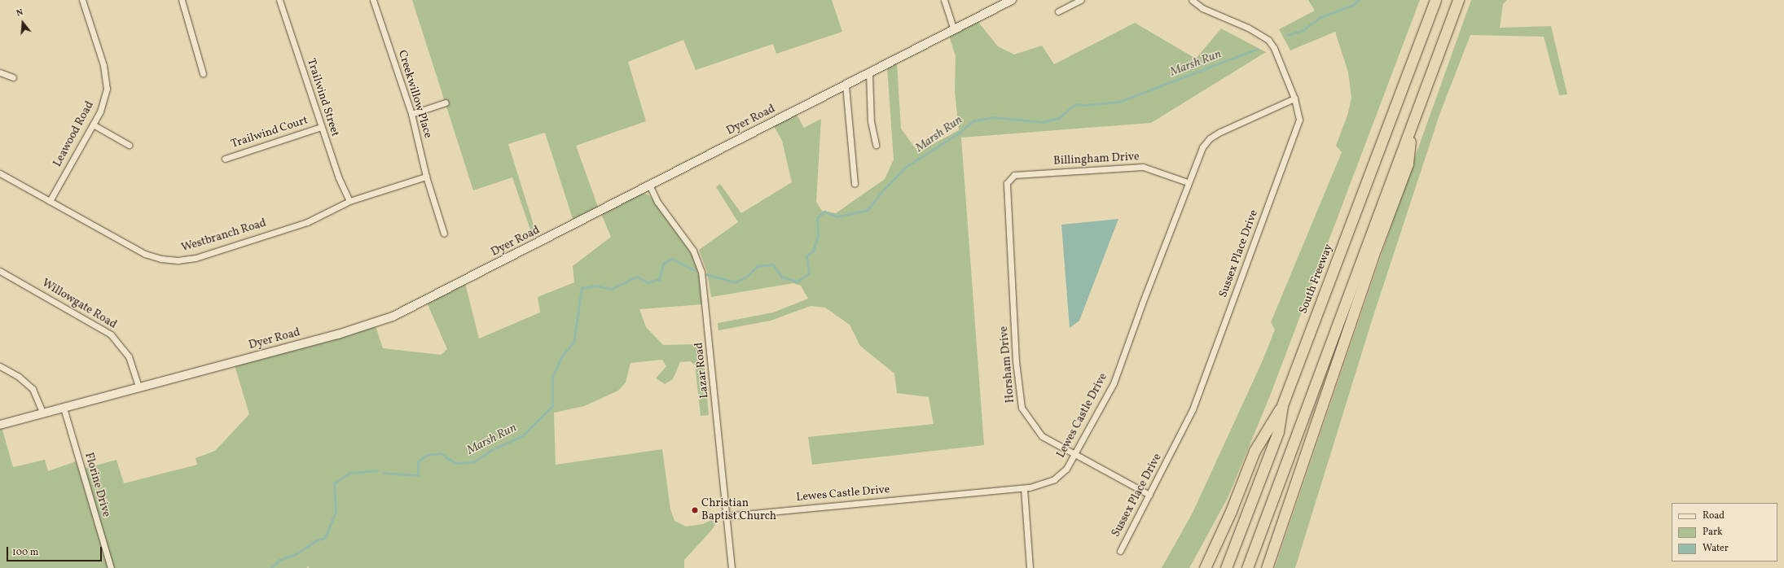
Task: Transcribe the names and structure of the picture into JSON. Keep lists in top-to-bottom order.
{
  "streets": {
    "highway": ["South Freeway"],
    "street": [
      "Creekwillow Place",
      "Trailwind Street",
      "Dyer Road",
      "Trailwind Court",
      "Leawood Road",
      "Billingham Drive",
      "Westbranch Road",
      "Sussex Place Drive",
      "Willowgate Road",
      "Horsham Drive",
      "Lazar Road",
      "Lewes Castle Drive",
      "Florine Drive"
    ]
  },
  "crossings": [
    ["Creekwillow Place", "Westbranch Road"],
    ["Trailwind Street", "Trailwind Court"],
    ["Trailwind Street", "Westbranch Road"],
    ["Dyer Road", "Willowgate Road"],
    ["Dyer Road", "Lazar Road"],
    ["Dyer Road", "Florine Drive"],
    ["Leawood Road", "Westbranch Road"],
    ["Billingham Drive", "Horsham Drive"],
    ["Billingham Drive", "Lewes Castle Drive"],
    ["Sussex Place Drive", "Horsham Drive"],
    ["Sussex Place Drive", "Lewes Castle Drive"],
    ["Horsham Drive", "Lewes Castle Drive"],
    ["Lazar Road", "Lewes Castle Drive"]
  ],
  "water": ["Marsh Run"],
  "places": ["Christian Baptist Church"],
  "legend": ["Road", "Park", "Water"],
  "scale_bar": "100 m",
  "north": "top"
}
